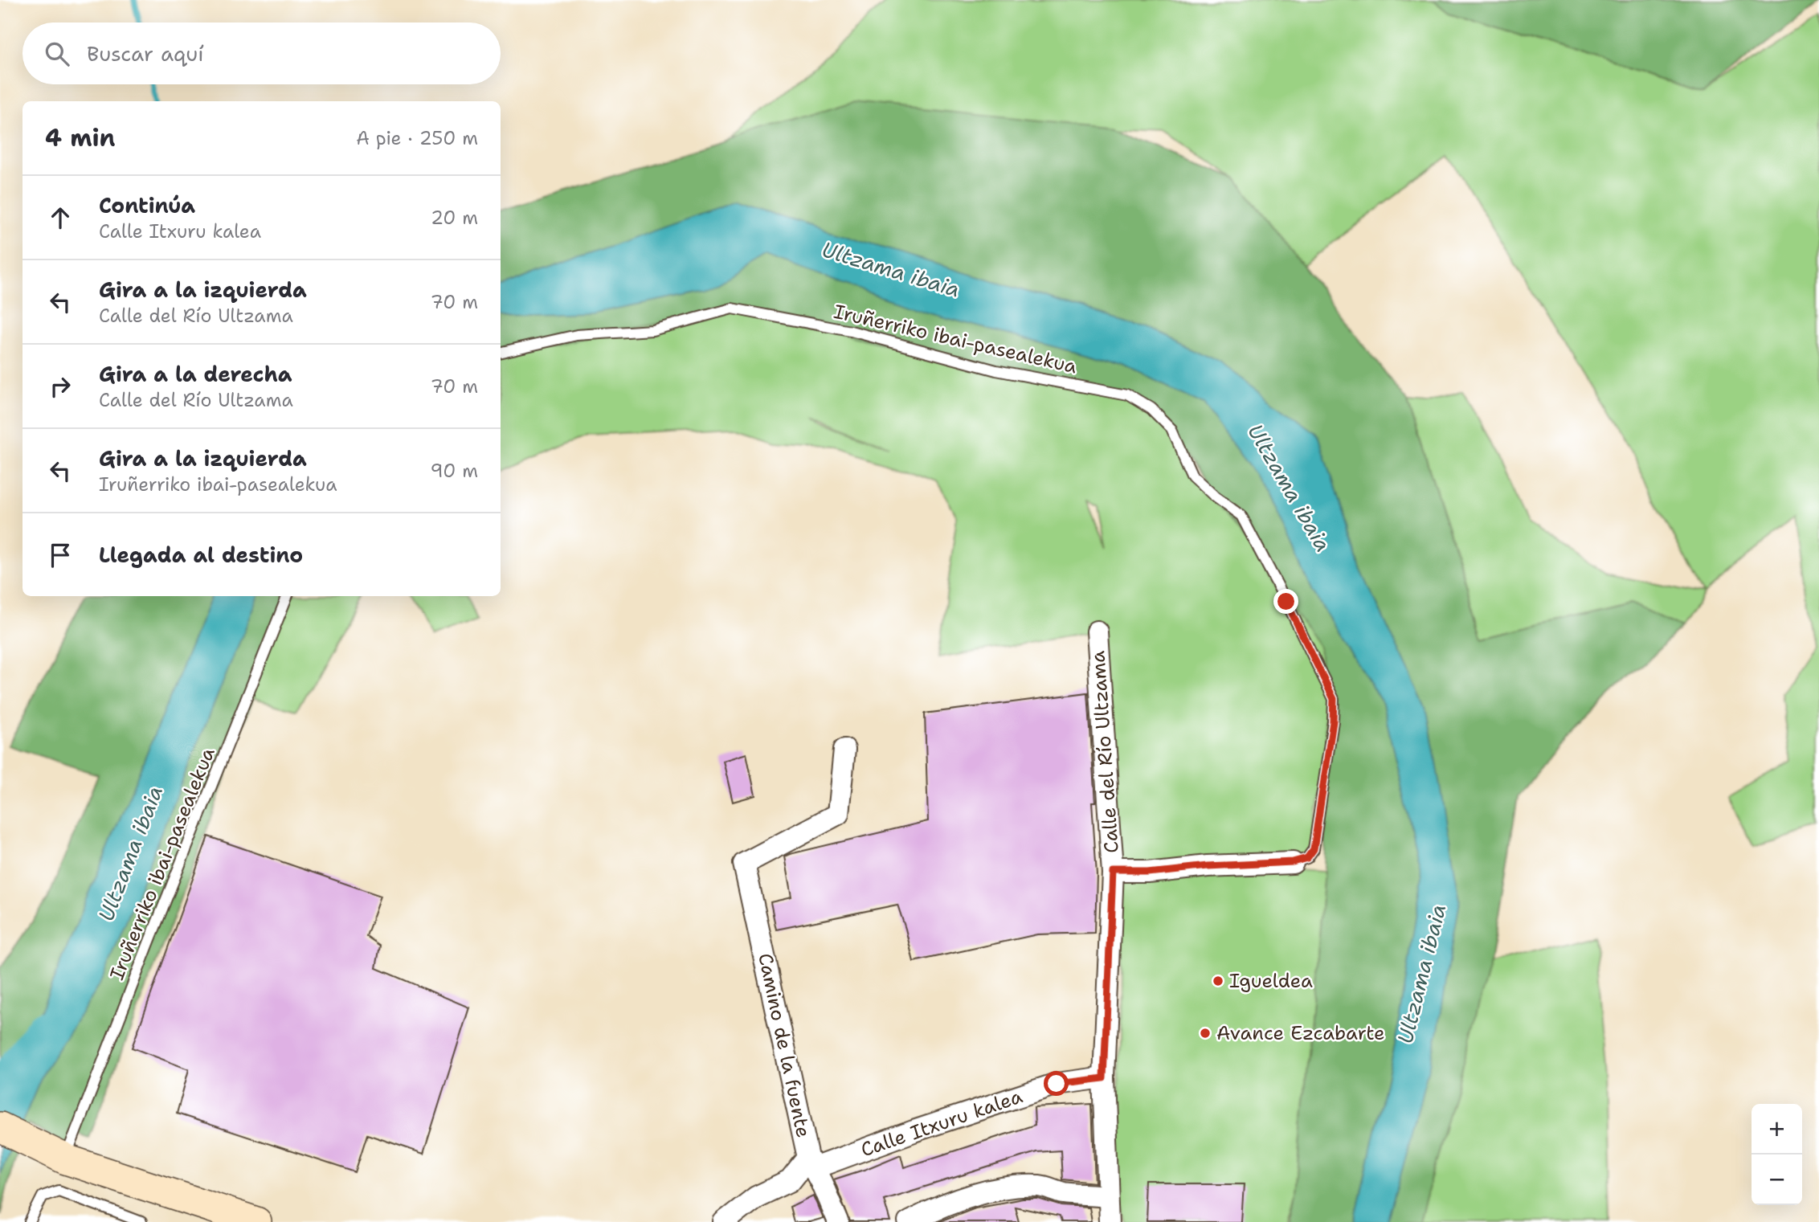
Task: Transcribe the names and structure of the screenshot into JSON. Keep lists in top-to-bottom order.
{
  "streets": {
    "street": ["Calle del Río Ultzama", "Camino de la fuente", "Calle Itxuru kalea"],
    "lane": ["Iruñerriko ibai-pasealekua"]
  },
  "crossings": [
    ["Iruñerriko ibai-pasealekua", "Calle del Río Ultzama"],
    ["Calle del Río Ultzama", "Calle Itxuru kalea"],
    ["Camino de la fuente", "Calle Itxuru kalea"]
  ],
  "water": ["Ultzama ibaia"],
  "places": ["Igueldea", "Avance Ezcabarte"],
  "page": {
    "search": "Buscar aquí",
    "heading": ["4 min", "A pie · 250 m"],
    "list": [
      ["Continúa", "Calle Itxuru kalea", "20 m"],
      ["Gira a la izquierda", "Calle del Río Ultzama", "70 m"],
      ["Gira a la derecha", "Calle del Río Ultzama", "70 m"],
      ["Gira a la izquierda", "Iruñerriko ibai-pasealekua", "90 m"],
      "Llegada al destino"
    ],
    "map_buttons": ["+", "−"]
  }
}
